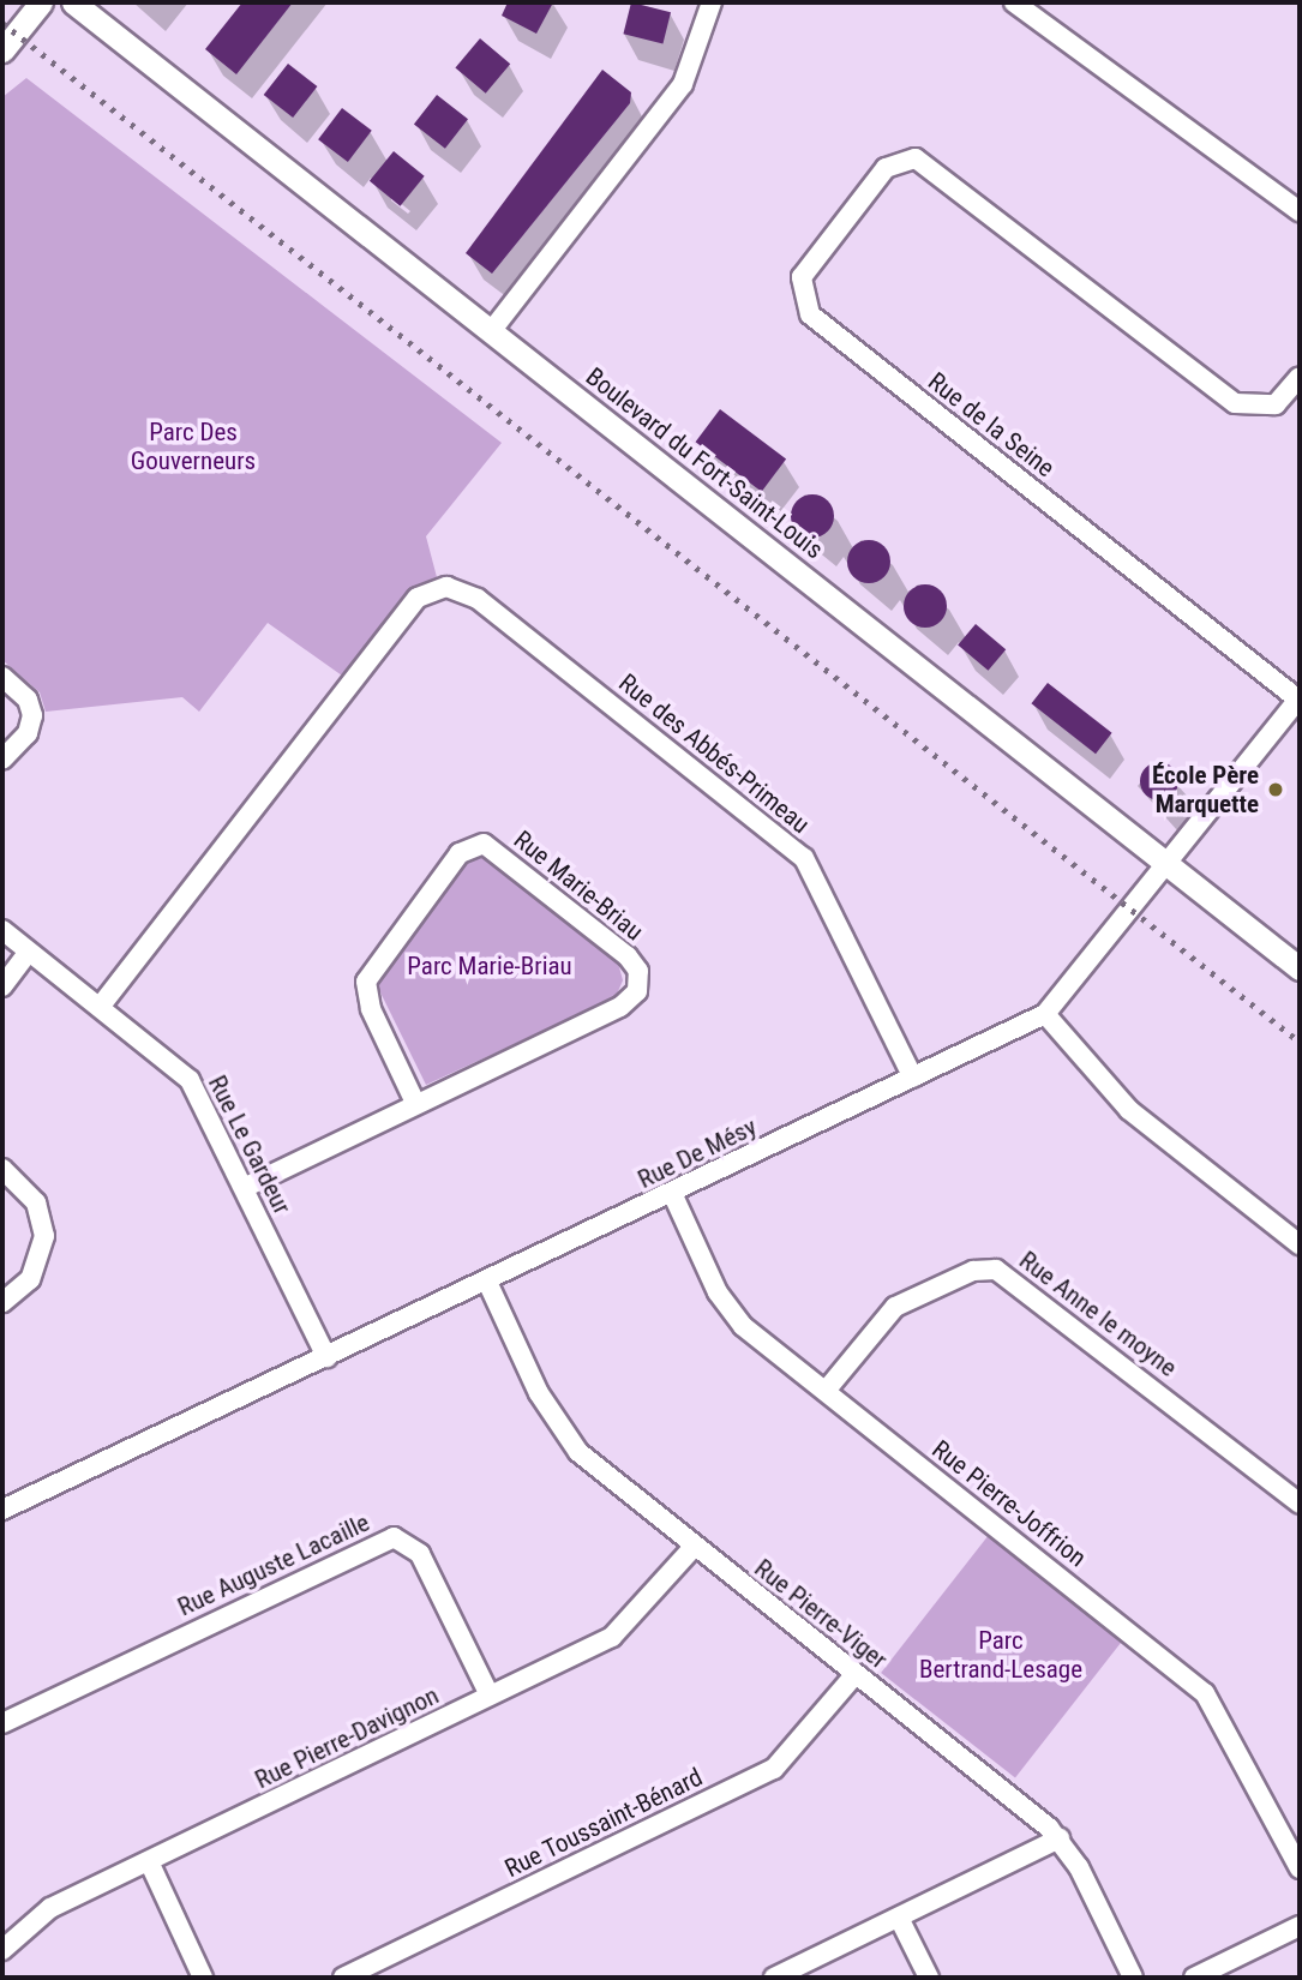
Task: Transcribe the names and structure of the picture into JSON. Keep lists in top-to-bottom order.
{
  "streets": {
    "street": [
      "Rue de la Seine",
      "Boulevard du Fort-Saint-Louis",
      "Rue des Abbés-Primeau",
      "Rue Marie-Briau",
      "Rue Le Gardeur",
      "Rue De Mésy",
      "Rue Anne le moyne",
      "Rue Pierre-Joffrion",
      "Rue Auguste Lacaille",
      "Rue Pierre-Viger",
      "Rue Pierre-Davignon",
      "Rue Toussaint-Bénard"
    ]
  },
  "crossings": [
    ["Rue de la Seine", "Rue De Mésy"],
    ["Boulevard du Fort-Saint-Louis", "Rue De Mésy"],
    ["Rue des Abbés-Primeau", "Rue Le Gardeur"],
    ["Rue des Abbés-Primeau", "Rue De Mésy"],
    ["Rue Marie-Briau", "Rue Le Gardeur"],
    ["Rue Le Gardeur", "Rue De Mésy"],
    ["Rue De Mésy", "Rue Pierre-Joffrion"],
    ["Rue De Mésy", "Rue Pierre-Viger"],
    ["Rue Anne le moyne", "Rue Pierre-Joffrion"],
    ["Rue Auguste Lacaille", "Rue Pierre-Davignon"],
    ["Rue Pierre-Viger", "Rue Pierre-Davignon"],
    ["Rue Pierre-Viger", "Rue Toussaint-Bénard"]
  ],
  "parks": ["Parc Des Gouverneurs", "Parc Marie-Briau", "Parc Bertrand-Lesage"],
  "places": ["École Père Marquette"]
}
